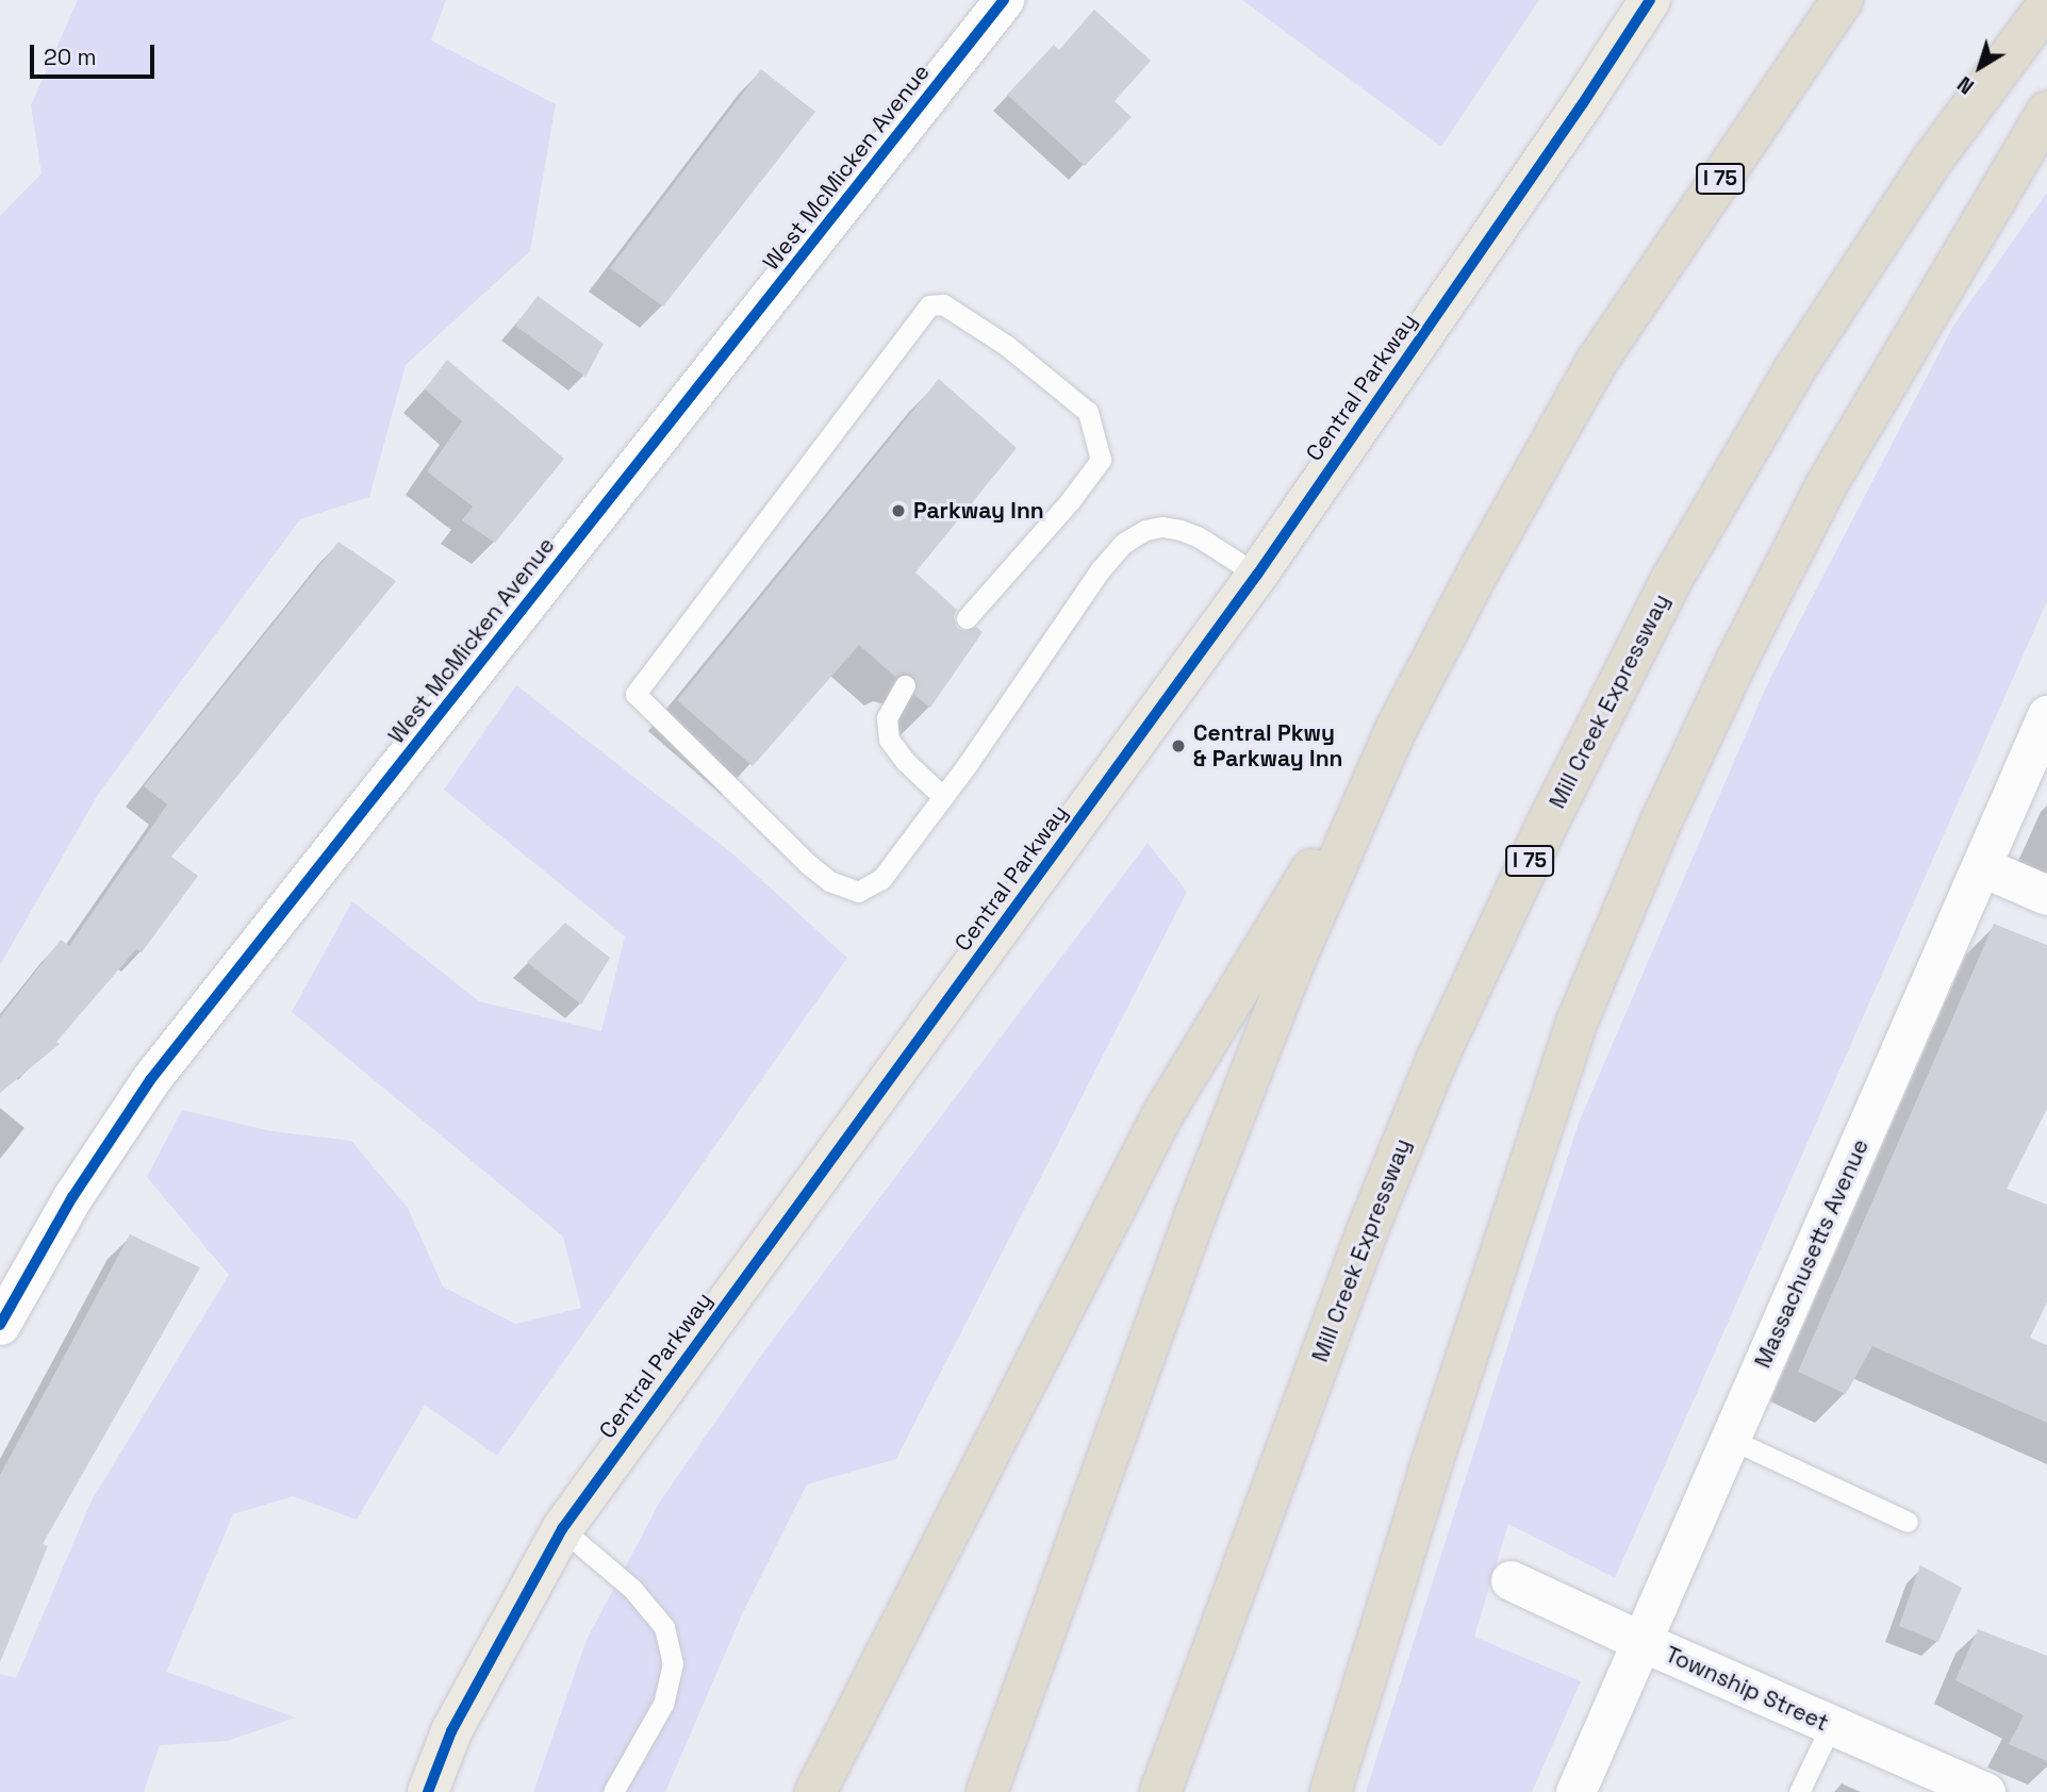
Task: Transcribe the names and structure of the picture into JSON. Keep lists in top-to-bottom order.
{
  "streets": {
    "highway": ["I 75", "Mill Creek Expressway"],
    "main road": ["Central Parkway"],
    "street": ["West McMicken Avenue", "Massachusetts Avenue", "Township Street"]
  },
  "crossings": [
    ["Massachusetts Avenue", "Township Street"]
  ],
  "places": ["Parkway Inn", "Central Pkwy & Parkway Inn"],
  "scale_bar": "20 m",
  "north": "bottom left"
}
